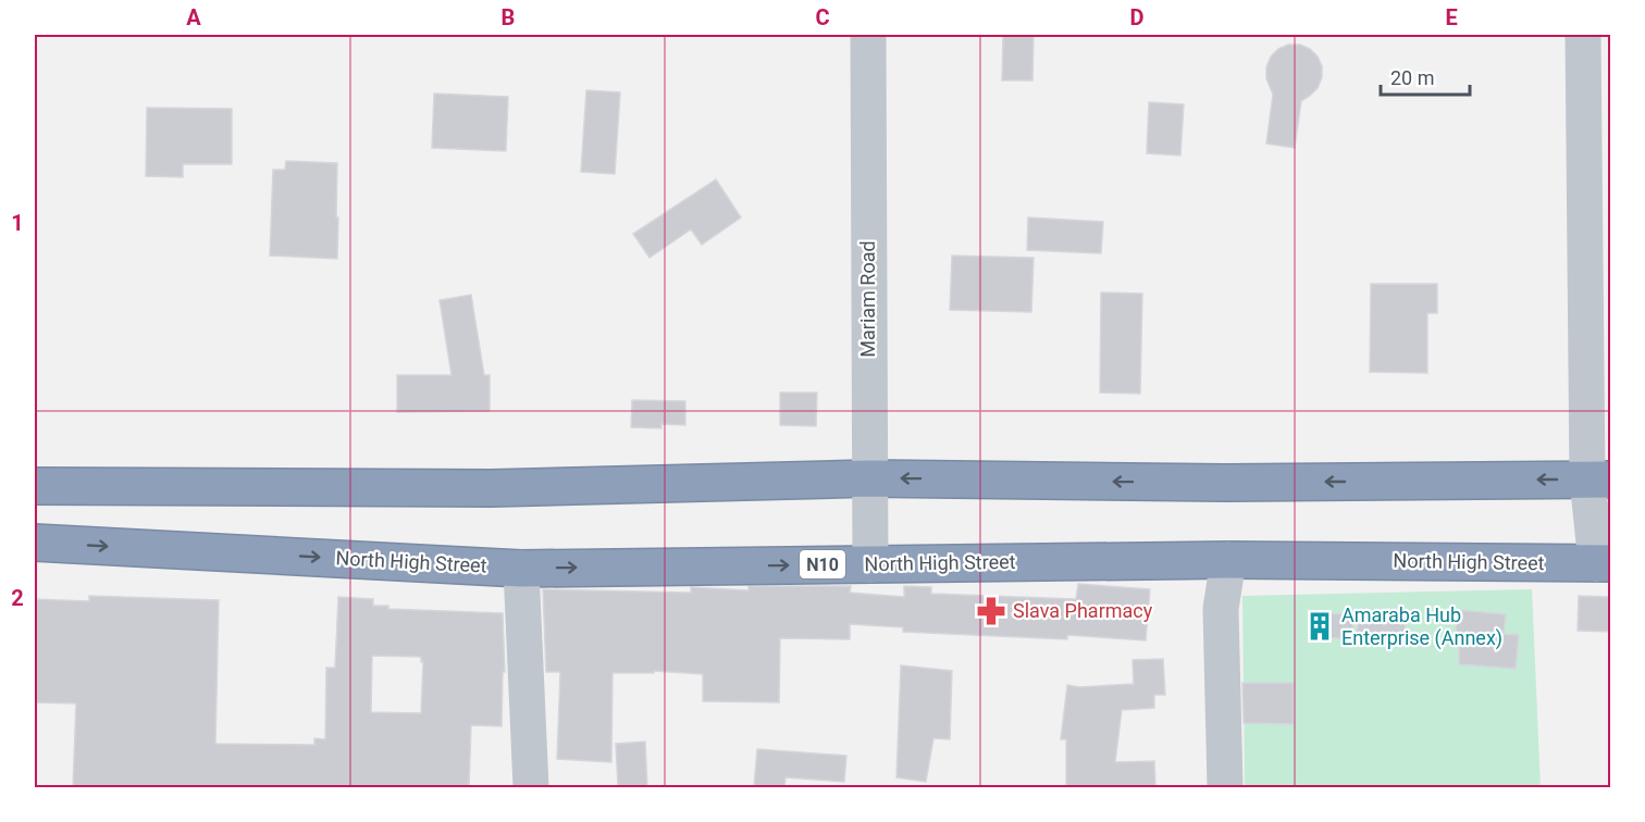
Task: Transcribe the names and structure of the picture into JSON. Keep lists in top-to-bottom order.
{
  "streets": {
    "highway": ["North High Street", "N10"],
    "street": ["Mariam Road"]
  },
  "crossings": [
    ["Mariam Road", "North High Street"]
  ],
  "places": {
    "pharmacy": ["Slava Pharmacy"],
    "building": ["Amaraba Hub Enterprise (Annex)"]
  },
  "scale_bar": "20 m",
  "grid": {
    "columns": [
      "A",
      "B",
      "C",
      "D",
      "E"
    ],
    "rows": ["1", "2"]
  }
}
